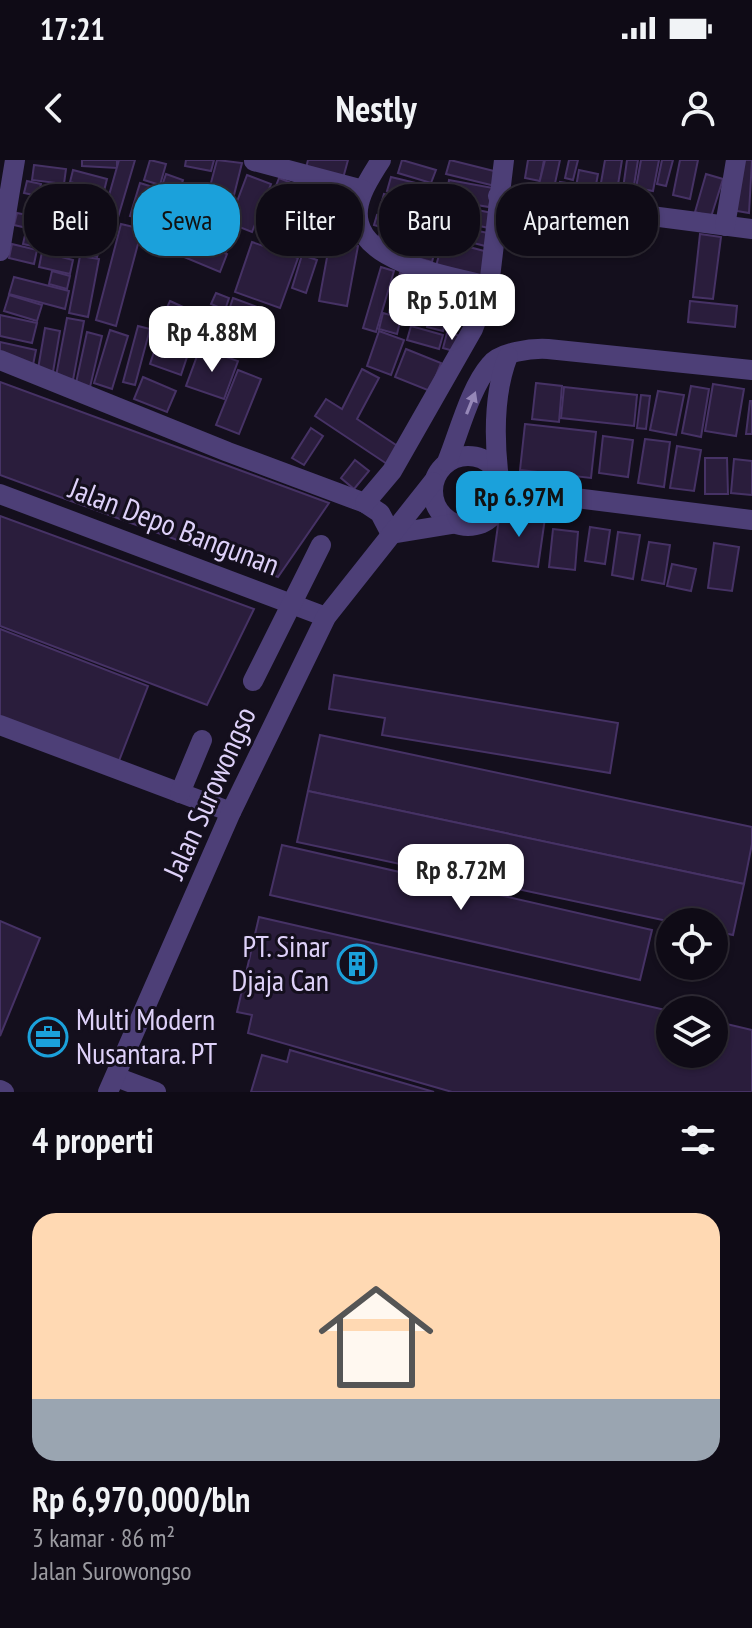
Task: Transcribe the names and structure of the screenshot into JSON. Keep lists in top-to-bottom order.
{
  "streets": {
    "street": ["Jalan Depo Bangunan", "Jalan Surowongso"]
  },
  "crossings": [
    ["Jalan Depo Bangunan", "Jalan Surowongso"]
  ],
  "places": {
    "building": ["PT. Sinar Djaja Can"],
    "office": ["Multi Modern Nusantara. PT"]
  },
  "page": {
    "status": "17:21",
    "header": "Nestly",
    "chip": [
      "Beli",
      "Sewa",
      "Filter",
      "Baru",
      "Apartemen"
    ],
    "price": [
      "Rp 5.01M",
      "Rp 4.88M",
      "Rp 6.97M",
      "Rp 8.72M"
    ],
    "heading": "4 properti",
    "list": [
      {
        "name": "Rp 6,970,000/bln",
        "note": "3 kamar · 86 m² · Jalan Surowongso"
      }
    ]
  }
}
